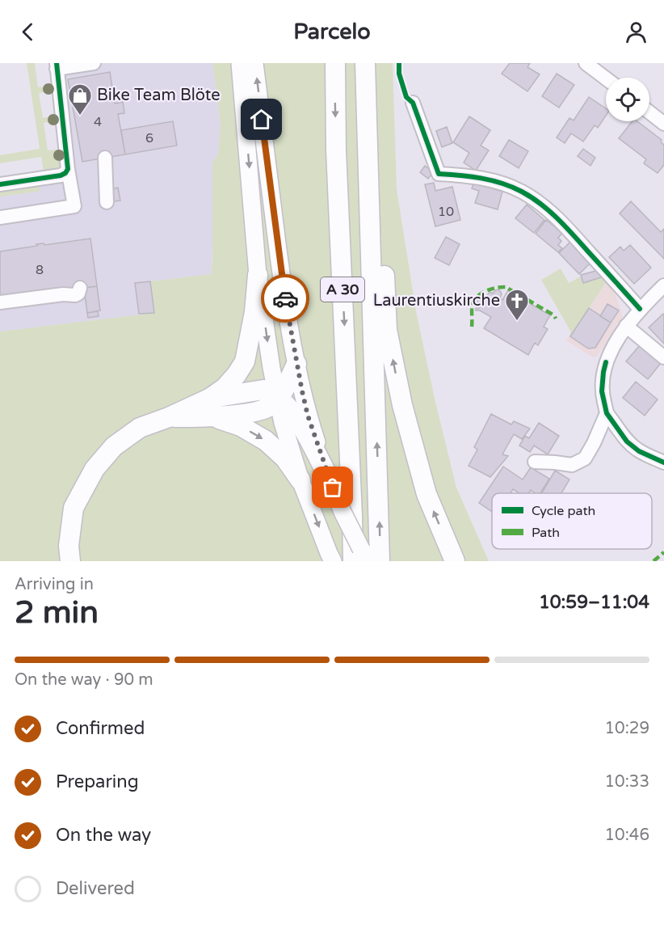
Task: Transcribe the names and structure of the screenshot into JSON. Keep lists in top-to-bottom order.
{
  "streets": {
    "highway": ["A 30"]
  },
  "places": {
    "shop": ["Bike Team Blöte"],
    "church": ["Laurentiuskirche"]
  },
  "house_numbers": [
    "4",
    "6",
    "10",
    "8"
  ],
  "legend": ["Cycle path", "Path"],
  "page": {
    "header": "Parcelo",
    "heading": ["2 min", "Arriving in", "10:59–11:04"],
    "bar": "On the way · 90 m",
    "list": [
      ["Confirmed", "10:29"],
      ["Preparing", "10:33"],
      ["On the way", "10:46"],
      "Delivered"
    ]
  }
}
